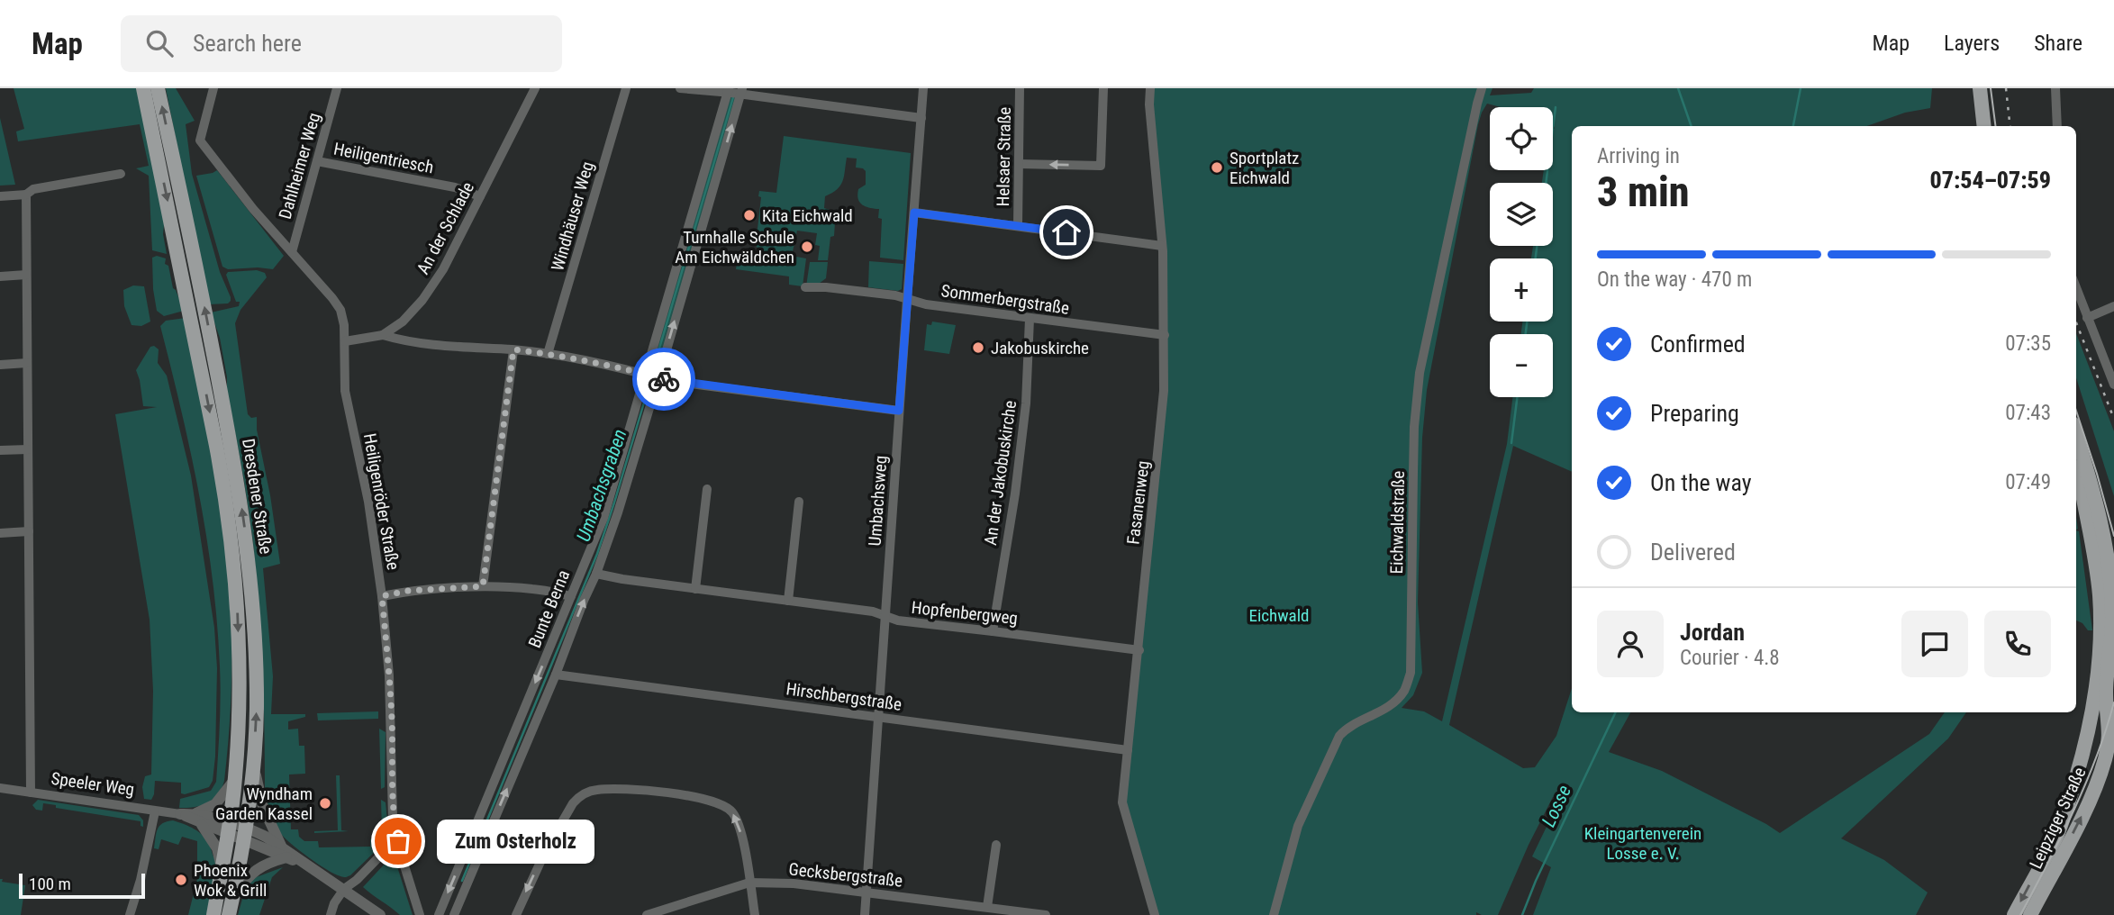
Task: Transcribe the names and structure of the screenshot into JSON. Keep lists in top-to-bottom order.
{
  "streets": {
    "main road": ["Dresdener Straße", "Leipziger Straße"],
    "street": [
      "Helsaer Straße",
      "Heiligentriesch",
      "Dahlheimer Weg",
      "Windhäuser Weg",
      "An der Schlade",
      "Sommerbergstraße",
      "An der Jakobuskirche",
      "Umbachsweg",
      "Heiligenröder Straße",
      "Fasanenweg",
      "Eichwaldstraße",
      "Bunte Berna",
      "Hopfenbergweg",
      "Hirschbergstraße",
      "Speeler Weg",
      "Gecksbergstraße"
    ]
  },
  "crossings": [
    ["Heiligentriesch", "Dahlheimer Weg"],
    ["Heiligentriesch", "An der Schlade"],
    ["Dahlheimer Weg", "Heiligenröder Straße"],
    ["An der Schlade", "Heiligenröder Straße"],
    ["Sommerbergstraße", "An der Jakobuskirche"],
    ["Sommerbergstraße", "Umbachsweg"],
    ["Sommerbergstraße", "Fasanenweg"],
    ["An der Jakobuskirche", "Hopfenbergweg"],
    ["Dresdener Straße", "Speeler Weg"],
    ["Umbachsweg", "Hopfenbergweg"],
    ["Umbachsweg", "Hirschbergstraße"],
    ["Umbachsweg", "Gecksbergstraße"],
    ["Fasanenweg", "Hopfenbergweg"],
    ["Fasanenweg", "Hirschbergstraße"],
    ["Bunte Berna", "Hopfenbergweg"],
    ["Bunte Berna", "Hirschbergstraße"]
  ],
  "water": ["Umbachsgraben", "Losse"],
  "parks": ["Eichwald", "Kleingartenverein Losse e. V."],
  "places": [
    "Sportplatz Eichwald",
    "Kita Eichwald",
    "Turnhalle Schule Am Eichwäldchen",
    "Jakobuskirche",
    "Wyndham Garden Kassel",
    "Zum Osterholz",
    "Phoenix Wok & Grill"
  ],
  "scale_bar": "100 m",
  "page": {
    "header": "Map",
    "search": "Search here",
    "nav": ["Map", "Layers", "Share"],
    "map_buttons": ["+", "−"],
    "heading": ["3 min", "Arriving in", "07:54–07:59"],
    "panel": ["Jordan", "Courier · 4.8"],
    "bar": "On the way · 470 m",
    "list": [
      ["Confirmed", "07:35"],
      ["Preparing", "07:43"],
      ["On the way", "07:49"],
      "Delivered"
    ],
    "bubble": "Zum Osterholz",
    "scale": "100 m"
  }
}
